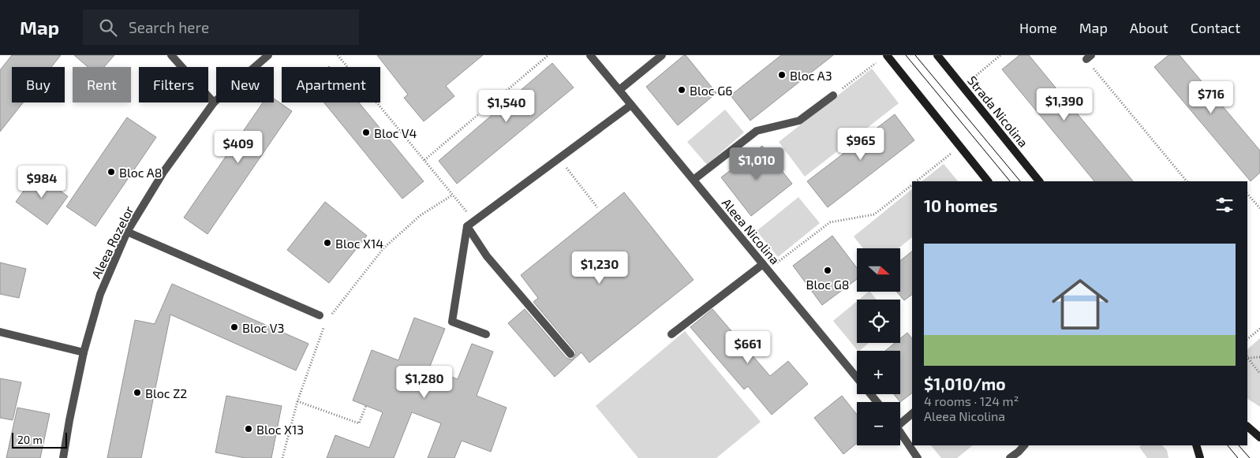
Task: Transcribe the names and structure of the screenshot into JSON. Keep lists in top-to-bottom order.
{
  "streets": {
    "main road": ["Strada Nicolina"],
    "street": ["Aleea Nicolina", "Aleea Rozelor"]
  },
  "places": [
    "Bloc A3",
    "Bloc G6",
    "Bloc V4",
    "Bloc A8",
    "Bloc X14",
    "Bloc G8",
    "Bloc V3",
    "Bloc Z2",
    "Bloc X13"
  ],
  "scale_bar": "20 m",
  "north": "right",
  "page": {
    "header": "Map",
    "search": "Search here",
    "nav": [
      "Home",
      "Map",
      "About",
      "Contact"
    ],
    "chip": [
      "Buy",
      "Rent",
      "Filters",
      "New",
      "Apartment"
    ],
    "price": [
      "$716",
      "$1,390",
      "$1,540",
      "$965",
      "$409",
      "$1,010",
      "$984",
      "$1,230",
      "$661",
      "$1,280"
    ],
    "heading": "10 homes",
    "list": [
      {
        "name": "$1,010/mo",
        "note": "4 rooms · 124 m² · Aleea Nicolina"
      }
    ],
    "map_buttons": ["+", "−"],
    "scale": "20 m"
  }
}
